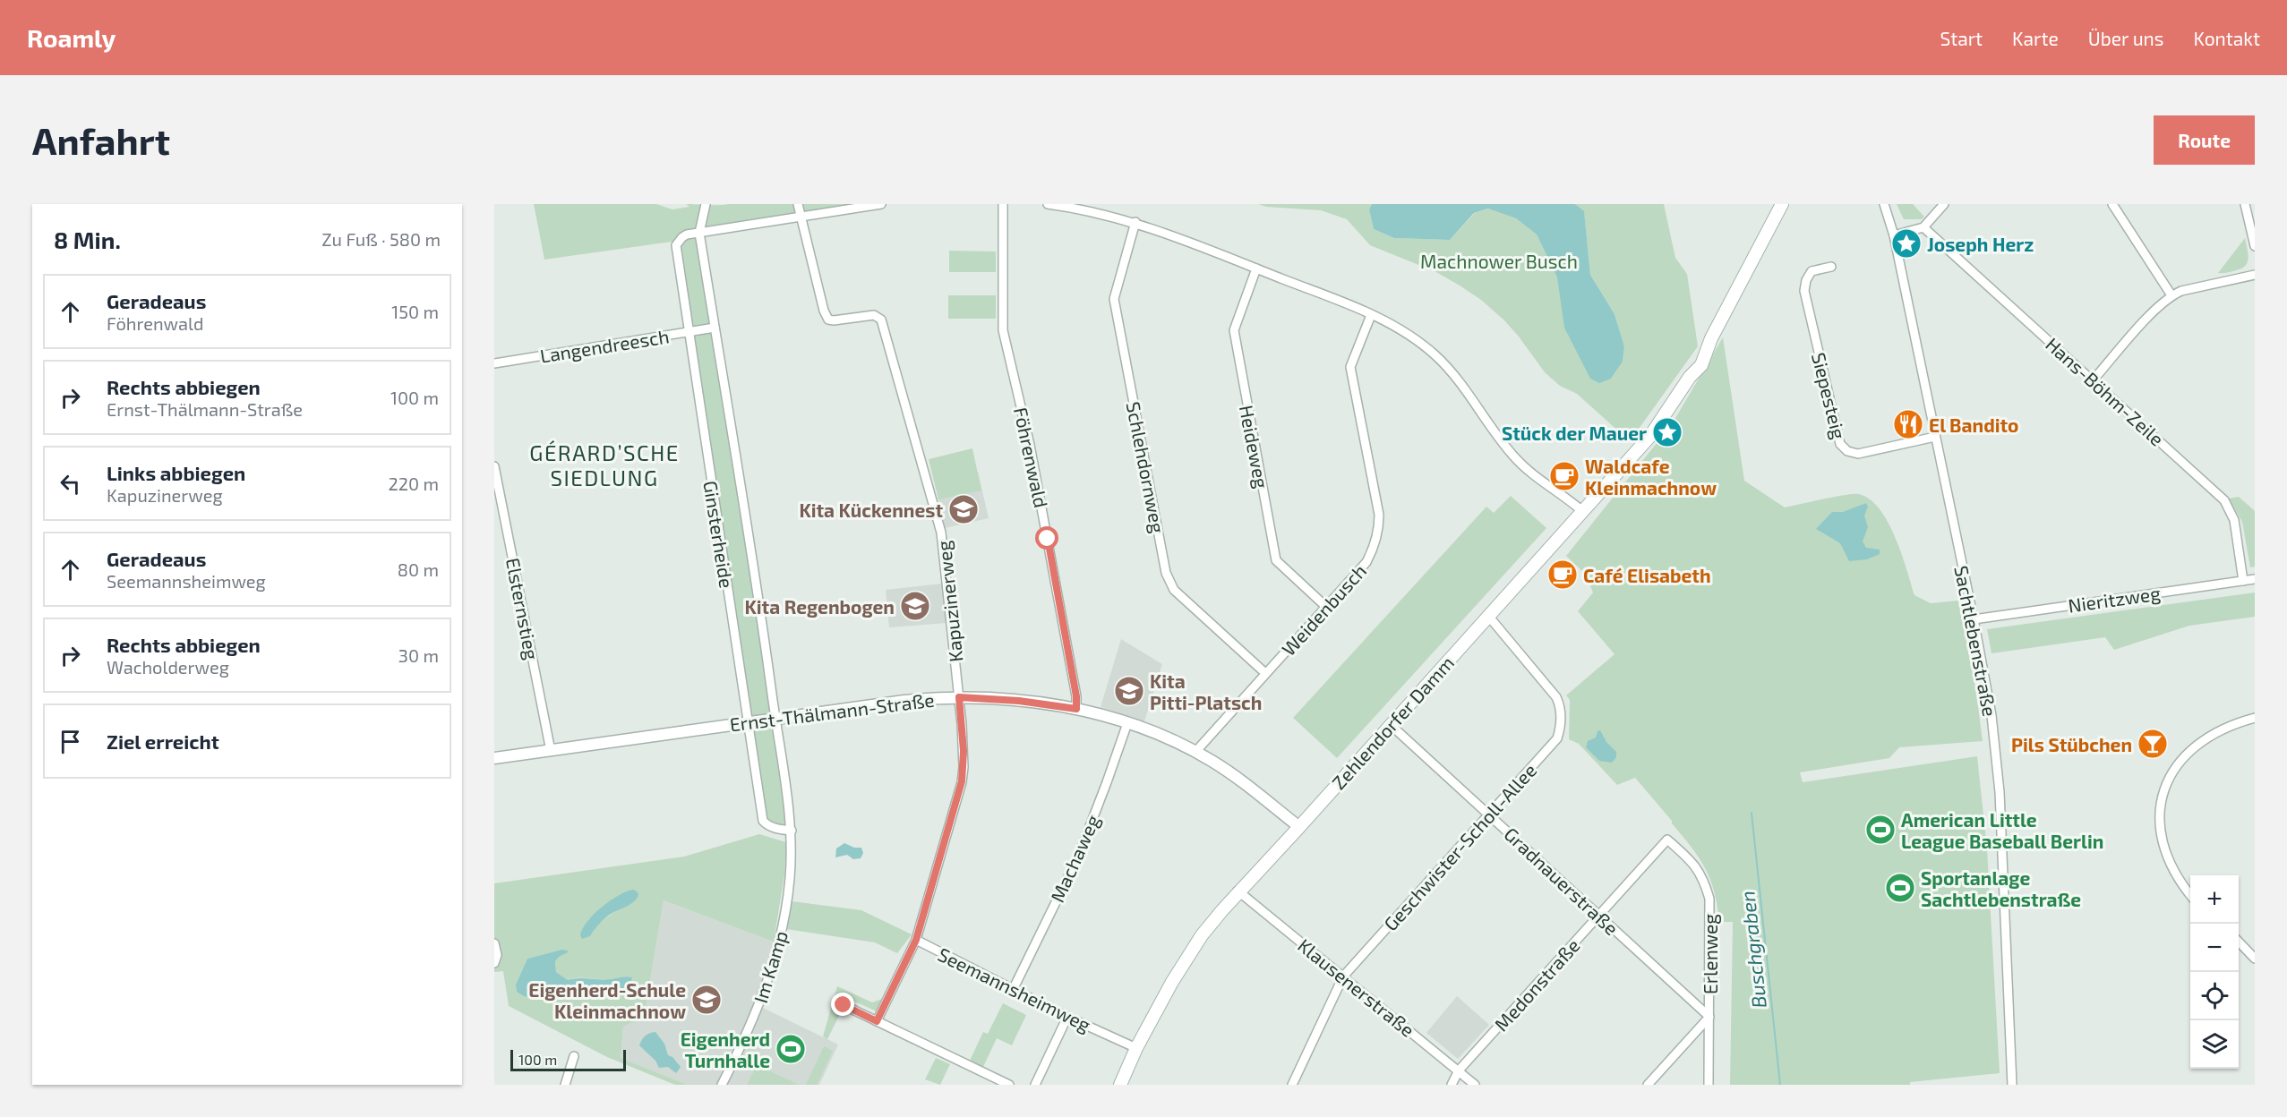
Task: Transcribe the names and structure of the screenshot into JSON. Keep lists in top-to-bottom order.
{
  "streets": {
    "main road": ["Zehlendorfer Damm"],
    "street": [
      "Langendreesch",
      "Hans-Böhm-Zeile",
      "Siepesteig",
      "Heideweg",
      "Föhrenwald",
      "Schlehdornweg",
      "Ginsterheide",
      "Nieritzweg",
      "Kapuzinerweg",
      "Elsternstieg",
      "Weidenbusch",
      "Sachtlebenstraße",
      "Ernst-Thälmann-Straße",
      "Geschwister-Scholl-Allee",
      "Machaweg",
      "Gradnauerstraße",
      "Erlenweg",
      "Im Kamp",
      "Medonstraße",
      "Klausenerstraße",
      "Seemannsheimweg"
    ]
  },
  "crossings": [
    ["Langendreesch", "Ginsterheide"],
    ["Hans-Böhm-Zeile", "Nieritzweg"],
    ["Siepesteig", "Sachtlebenstraße"],
    ["Heideweg", "Weidenbusch"],
    ["Föhrenwald", "Ernst-Thälmann-Straße"],
    ["Schlehdornweg", "Weidenbusch"],
    ["Ginsterheide", "Ernst-Thälmann-Straße"],
    ["Ginsterheide", "Im Kamp"],
    ["Nieritzweg", "Sachtlebenstraße"],
    ["Kapuzinerweg", "Ernst-Thälmann-Straße"],
    ["Kapuzinerweg", "Seemannsheimweg"],
    ["Elsternstieg", "Ernst-Thälmann-Straße"],
    ["Weidenbusch", "Ernst-Thälmann-Straße"],
    ["Ernst-Thälmann-Straße", "Zehlendorfer Damm"],
    ["Ernst-Thälmann-Straße", "Machaweg"],
    ["Zehlendorfer Damm", "Geschwister-Scholl-Allee"],
    ["Zehlendorfer Damm", "Gradnauerstraße"],
    ["Zehlendorfer Damm", "Klausenerstraße"],
    ["Zehlendorfer Damm", "Seemannsheimweg"],
    ["Geschwister-Scholl-Allee", "Gradnauerstraße"],
    ["Geschwister-Scholl-Allee", "Klausenerstraße"],
    ["Machaweg", "Seemannsheimweg"],
    ["Gradnauerstraße", "Erlenweg"],
    ["Gradnauerstraße", "Medonstraße"],
    ["Erlenweg", "Medonstraße"],
    ["Medonstraße", "Klausenerstraße"]
  ],
  "districts": ["GÉRARD’SCHE SIEDLUNG"],
  "water": ["Buschgraben"],
  "parks": ["Machnower Busch"],
  "places": {
    "place": ["Joseph Herz", "Stück der Mauer"],
    "restaurant": ["El Bandito"],
    "cafe": ["Waldcafe Kleinmachnow", "Café Elisabeth"],
    "school or university": [
      "Kita Kückennest",
      "Kita Regenbogen",
      "Kita Pitti-Platsch",
      "Eigenherd-Schule Kleinmachnow"
    ],
    "bar": ["Pils Stübchen"],
    "sports": ["American Little League Baseball Berlin", "Sportanlage Sachtlebenstraße", "Eigenherd Turnhalle"]
  },
  "scale_bar": "100 m",
  "page": {
    "header": "Roamly",
    "nav": [
      "Start",
      "Karte",
      "Über uns",
      "Kontakt"
    ],
    "buttons": "Route",
    "title": "Anfahrt",
    "heading": ["8 Min.", "Zu Fuß · 580 m"],
    "list": [
      ["Geradeaus", "Föhrenwald", "150 m"],
      ["Rechts abbiegen", "Ernst-Thälmann-Straße", "100 m"],
      ["Links abbiegen", "Kapuzinerweg", "220 m"],
      ["Geradeaus", "Seemannsheimweg", "80 m"],
      ["Rechts abbiegen", "Wacholderweg", "30 m"],
      "Ziel erreicht"
    ],
    "map_buttons": ["+", "−"],
    "scale": "100 m"
  }
}
